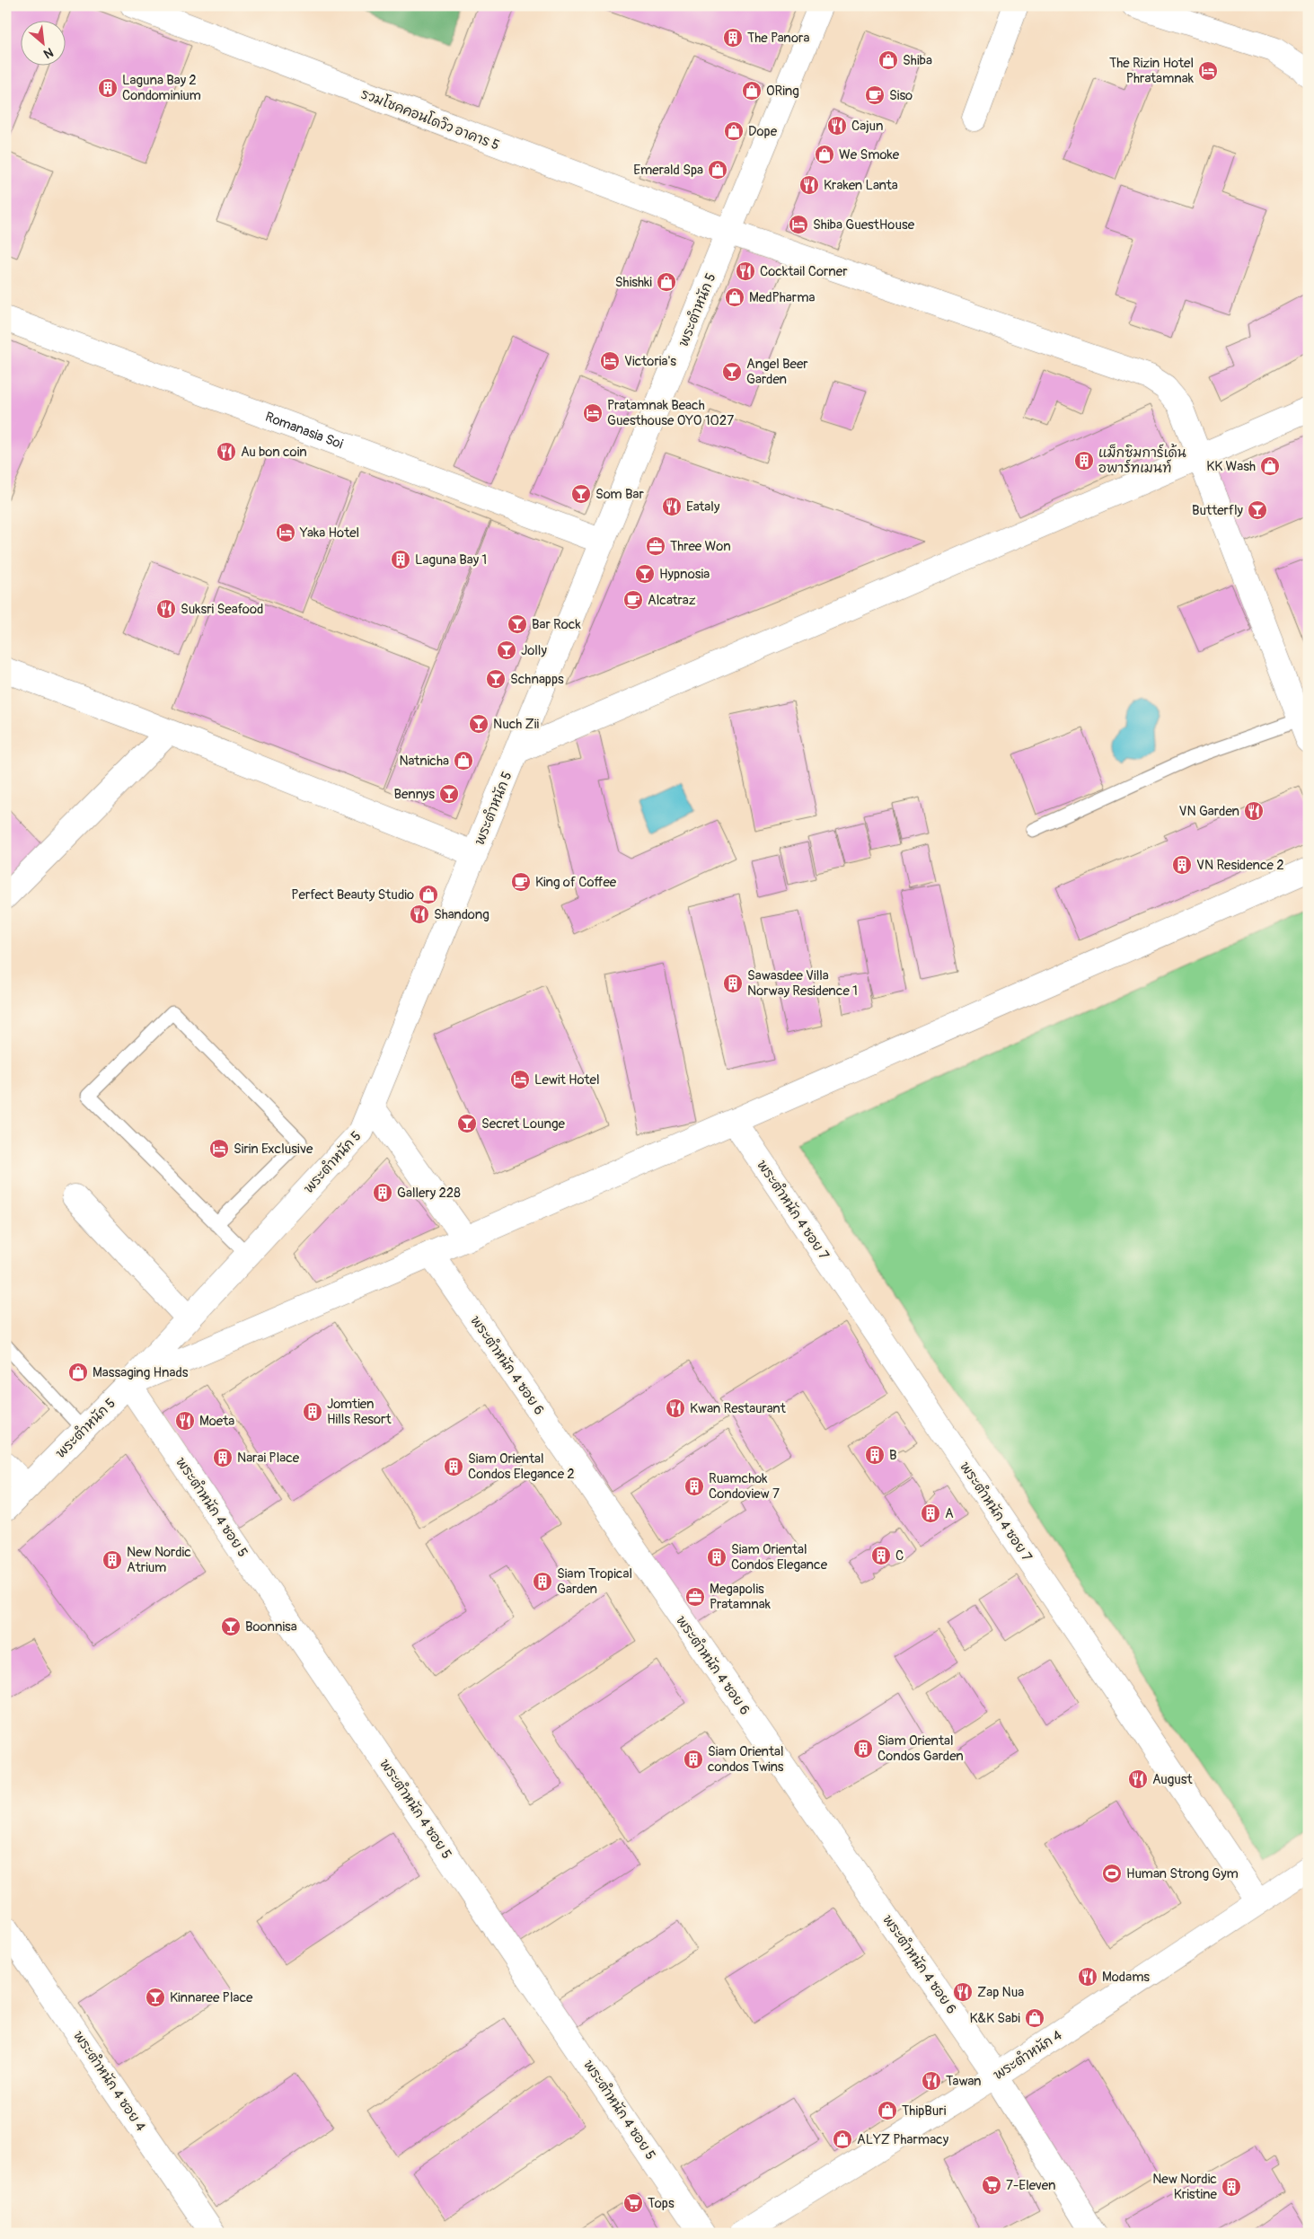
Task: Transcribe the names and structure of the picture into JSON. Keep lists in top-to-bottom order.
{
  "streets": {
    "street": [
      "รวมโชคคอนโดวิว อาคาร 5",
      "พระตำหนัก 5",
      "Romanasia Soi",
      "พระตำหนัก 4 ซอย 7",
      "พระตำหนัก 4 ซอย 6",
      "พระตำหนัก 4 ซอย 5",
      "พระตำหนัก 4",
      "พระตำหนัก 4 ซอย 4"
    ]
  },
  "crossings": [
    ["รวมโชคคอนโดวิว อาคาร 5", "พระตำหนัก 5"],
    ["พระตำหนัก 5", "Romanasia Soi"],
    ["พระตำหนัก 5", "พระตำหนัก 4 ซอย 5"],
    ["พระตำหนัก 4 ซอย 7", "พระตำหนัก 4"],
    ["พระตำหนัก 4 ซอย 6", "พระตำหนัก 4"]
  ],
  "places": {
    "building": [
      "The Panora",
      "Laguna Bay 2 Condominium",
      "แม็กซิมการ์เด้น อพาร์ทเมนท์",
      "Laguna Bay 1",
      "VN Residence 2",
      "Sawasdee Villa Norway Residence 1",
      "Gallery 228",
      "Jomtien Hills Resort",
      "B",
      "Narai Place",
      "Siam Oriental Condos Elegance 2",
      "Ruamchok Condoview 7",
      "A",
      "C",
      "Siam Oriental Condos Elegance",
      "New Nordic Atrium",
      "Siam Tropical Garden",
      "Siam Oriental Condos Garden",
      "Siam Oriental condos Twins",
      "New Nordic Kristine"
    ],
    "shop": [
      "Shiba",
      "ORing",
      "Dope",
      "We Smoke",
      "Emerald Spa",
      "Shishki",
      "MedPharma",
      "KK Wash",
      "Natnicha",
      "Perfect Beauty Studio",
      "Massaging Hnads",
      "K&K Sabi",
      "ThipBuri",
      "ALYZ Pharmacy"
    ],
    "hotel": [
      "The Rizin Hotel Phratamnak",
      "Shiba GuestHouse",
      "Victoria's",
      "Pratamnak Beach Guesthouse OYO 1027",
      "Yaka Hotel",
      "Lewit Hotel",
      "Sirin Exclusive"
    ],
    "cafe": ["Siso", "Alcatraz", "King of Coffee"],
    "restaurant": [
      "Cajun",
      "Kraken Lanta",
      "Cocktail Corner",
      "Au bon coin",
      "Eataly",
      "Suksri Seafood",
      "VN Garden",
      "Shandong",
      "Kwan Restaurant",
      "Moeta",
      "August",
      "Modams",
      "Zap Nua",
      "Tawan"
    ],
    "bar": [
      "Angel Beer Garden",
      "Som Bar",
      "Butterfly",
      "Hypnosia",
      "Bar Rock",
      "Jolly",
      "Schnapps",
      "Nuch Zii",
      "Bennys",
      "Secret Lounge",
      "Boonnisa",
      "Kinnaree Place"
    ],
    "office": ["Three Won", "Megapolis Pratamnak"],
    "sports": ["Human Strong Gym"],
    "supermarket": ["7-Eleven", "Tops"]
  },
  "north": "bottom right"
}
